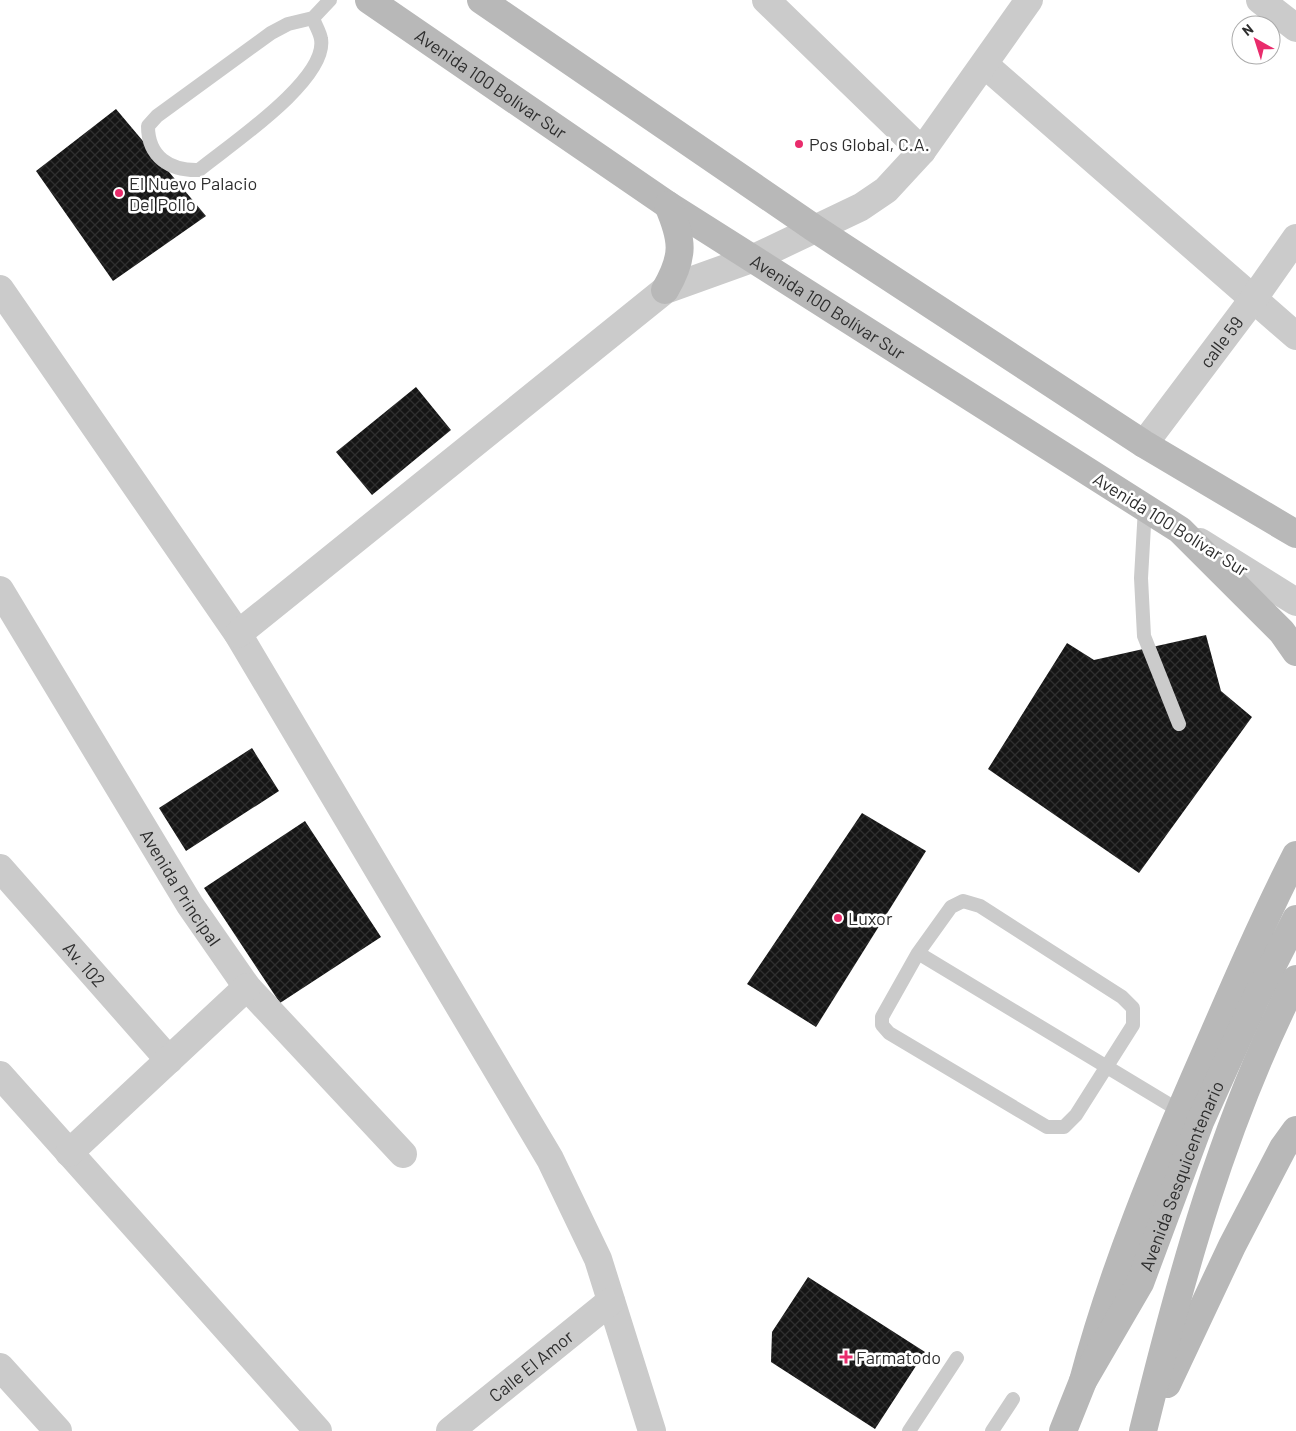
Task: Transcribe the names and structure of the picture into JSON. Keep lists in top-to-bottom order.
{
  "streets": {
    "street": [
      "Avenida 100 Bolívar Sur",
      "calle 59",
      "Avenida Principal",
      "Av. 102",
      "Avenida Sesquicentenario",
      "Calle El Amor"
    ]
  },
  "places": {
    "other": ["Pos Global, C.A.", "El Nuevo Palacio Del Pollo", "Luxor"],
    "health": ["Farmatodo"]
  },
  "north": "top left"
}
